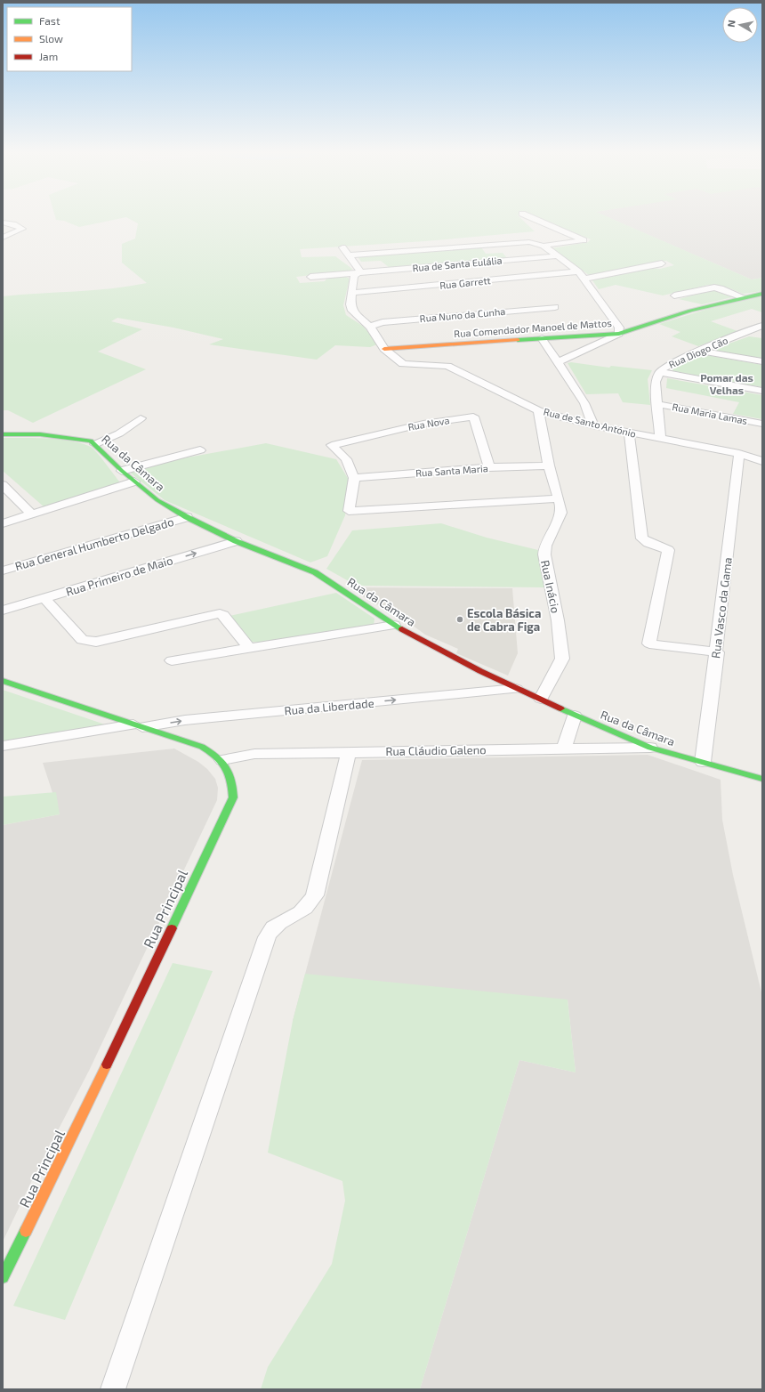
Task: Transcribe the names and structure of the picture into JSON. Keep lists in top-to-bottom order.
{
  "streets": {
    "street": [
      "Rua de Santa Eulália",
      "Rua Garrett",
      "Rua Nuno da Cunha",
      "Rua Comendador Manoel de Mattos",
      "Rua Diogo Cão",
      "Rua Maria Lamas",
      "Rua de Santo António",
      "Rua Nova",
      "Rua da Câmara",
      "Rua Santa Maria",
      "Rua General Humberto Delgado",
      "Rua Primeiro de Maio",
      "Rua Inácio",
      "Rua Vasco da Gama",
      "Rua da Liberdade",
      "Rua Cláudio Galeno",
      "Rua Principal"
    ]
  },
  "crossings": [
    ["Rua Comendador Manoel de Mattos", "Rua de Santo António"],
    ["Rua Diogo Cão", "Rua Maria Lamas"],
    ["Rua Diogo Cão", "Rua de Santo António"],
    ["Rua de Santo António", "Rua Inácio"],
    ["Rua de Santo António", "Rua Vasco da Gama"],
    ["Rua Nova", "Rua Santa Maria"],
    ["Rua da Câmara", "Rua General Humberto Delgado"],
    ["Rua da Câmara", "Rua Primeiro de Maio"],
    ["Rua da Câmara", "Rua Inácio"],
    ["Rua da Câmara", "Rua Vasco da Gama"],
    ["Rua da Câmara", "Rua da Liberdade"],
    ["Rua da Câmara", "Rua Cláudio Galeno"],
    ["Rua Santa Maria", "Rua Inácio"],
    ["Rua da Liberdade", "Rua Principal"],
    ["Rua Cláudio Galeno", "Rua Principal"]
  ],
  "districts": ["Pomar das Velhas"],
  "places": ["Escola Básica de Cabra Figa"],
  "legend": ["Fast", "Slow", "Jam"],
  "north": "left"
}
